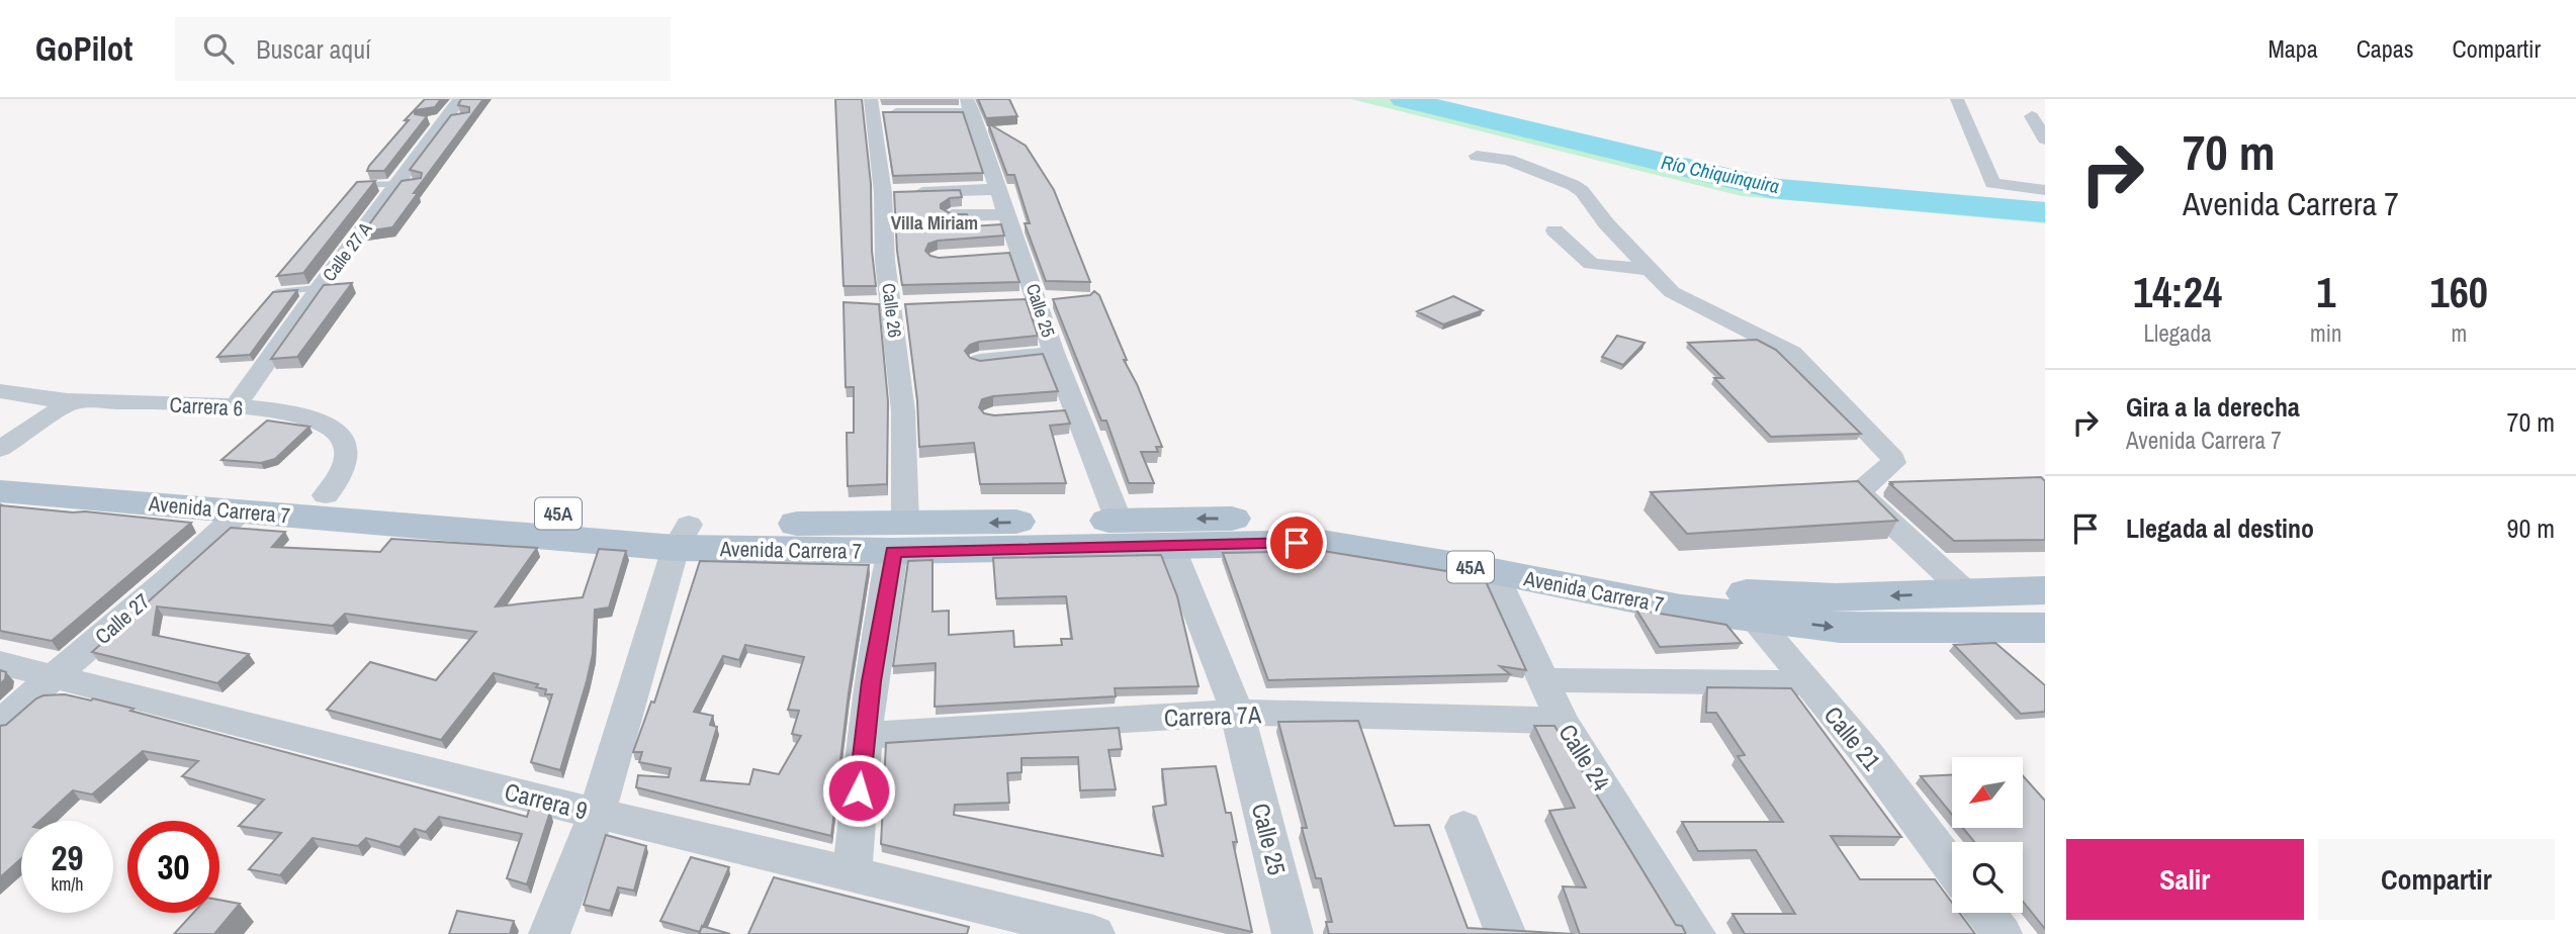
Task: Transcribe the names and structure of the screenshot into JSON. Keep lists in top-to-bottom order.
{
  "streets": {
    "main road": ["Avenida Carrera 7", "45A"],
    "street": [
      "Calle 27 A",
      "Calle 26",
      "Calle 25",
      "Carrera 6",
      "Calle 27",
      "Carrera 7A",
      "Calle 21",
      "Calle 24",
      "Carrera 9"
    ]
  },
  "crossings": [
    ["Calle 27 A", "Carrera 6"],
    ["Calle 26", "Avenida Carrera 7"],
    ["Calle 25", "Avenida Carrera 7"],
    ["Calle 25", "Carrera 7A"],
    ["Carrera 6", "Avenida Carrera 7"],
    ["Avenida Carrera 7", "Calle 27"],
    ["Avenida Carrera 7", "Calle 21"],
    ["Avenida Carrera 7", "Calle 24"],
    ["Calle 27", "Carrera 9"],
    ["Carrera 7A", "Calle 24"]
  ],
  "districts": ["Villa Miriam"],
  "water": ["Río Chiquinquira"],
  "north": "bottom left",
  "page": {
    "header": "GoPilot",
    "search": "Buscar aquí",
    "nav": ["Mapa", "Capas", "Compartir"],
    "turn": ["70 m", "Avenida Carrera 7"],
    "eta": [
      "14:24",
      "Llegada",
      "1",
      "min",
      "160",
      "m"
    ],
    "list": [
      {
        "name": "Gira a la derecha",
        "note": "Avenida Carrera 7",
        "value": "70 m"
      },
      {
        "name": "Llegada al destino",
        "value": "90 m"
      }
    ],
    "speed": "29 km/h",
    "limit": "30",
    "buttons": ["Salir", "Compartir"]
  }
}
